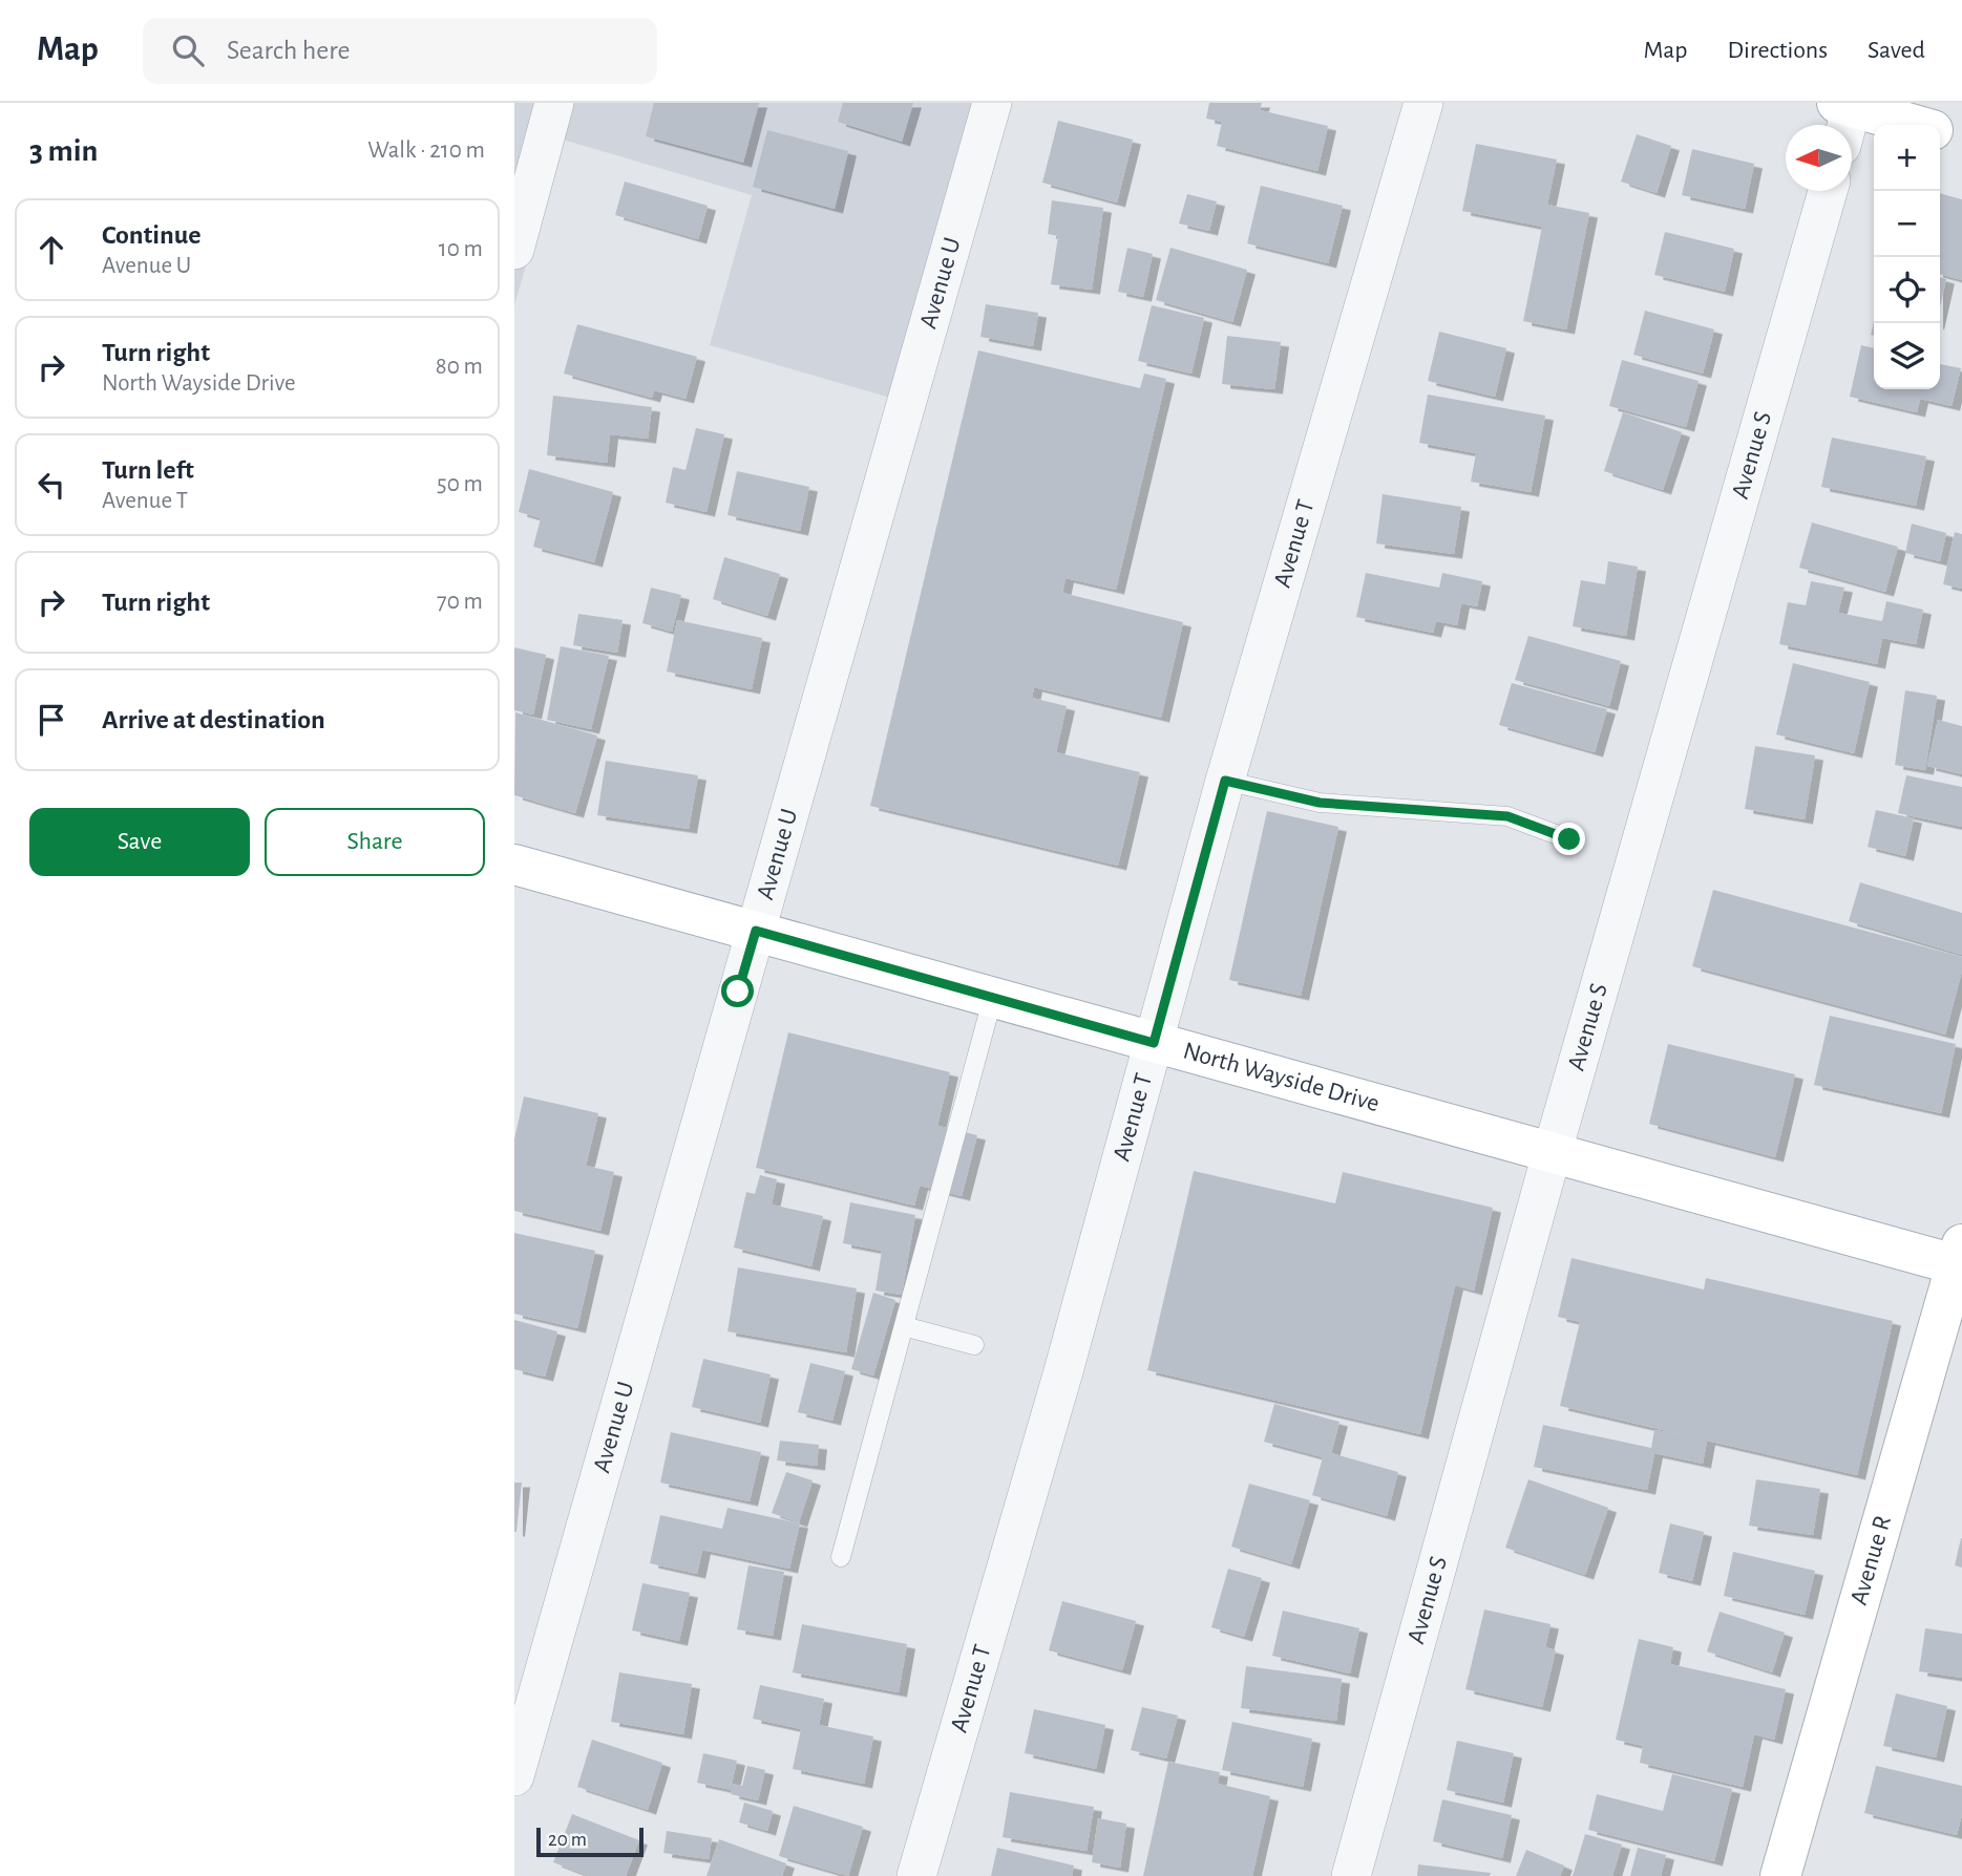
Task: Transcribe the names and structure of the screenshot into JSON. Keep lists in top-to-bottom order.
{
  "streets": {
    "main road": ["North Wayside Drive", "Avenue R"],
    "street": ["Avenue U", "Avenue S", "Avenue T"]
  },
  "crossings": [
    ["Avenue U", "North Wayside Drive"],
    ["Avenue S", "North Wayside Drive"],
    ["Avenue T", "North Wayside Drive"],
    ["North Wayside Drive", "Avenue R"]
  ],
  "scale_bar": "20 m",
  "north": "left",
  "page": {
    "header": "Map",
    "search": "Search here",
    "nav": ["Map", "Directions", "Saved"],
    "heading": ["3 min", "Walk · 210 m"],
    "map_buttons": ["+", "−"],
    "list": [
      ["Continue", "Avenue U", "10 m"],
      ["Turn right", "North Wayside Drive", "80 m"],
      ["Turn left", "Avenue T", "50 m"],
      ["Turn right", "70 m"],
      "Arrive at destination"
    ],
    "buttons": ["Save", "Share"],
    "scale": "20 m"
  }
}
